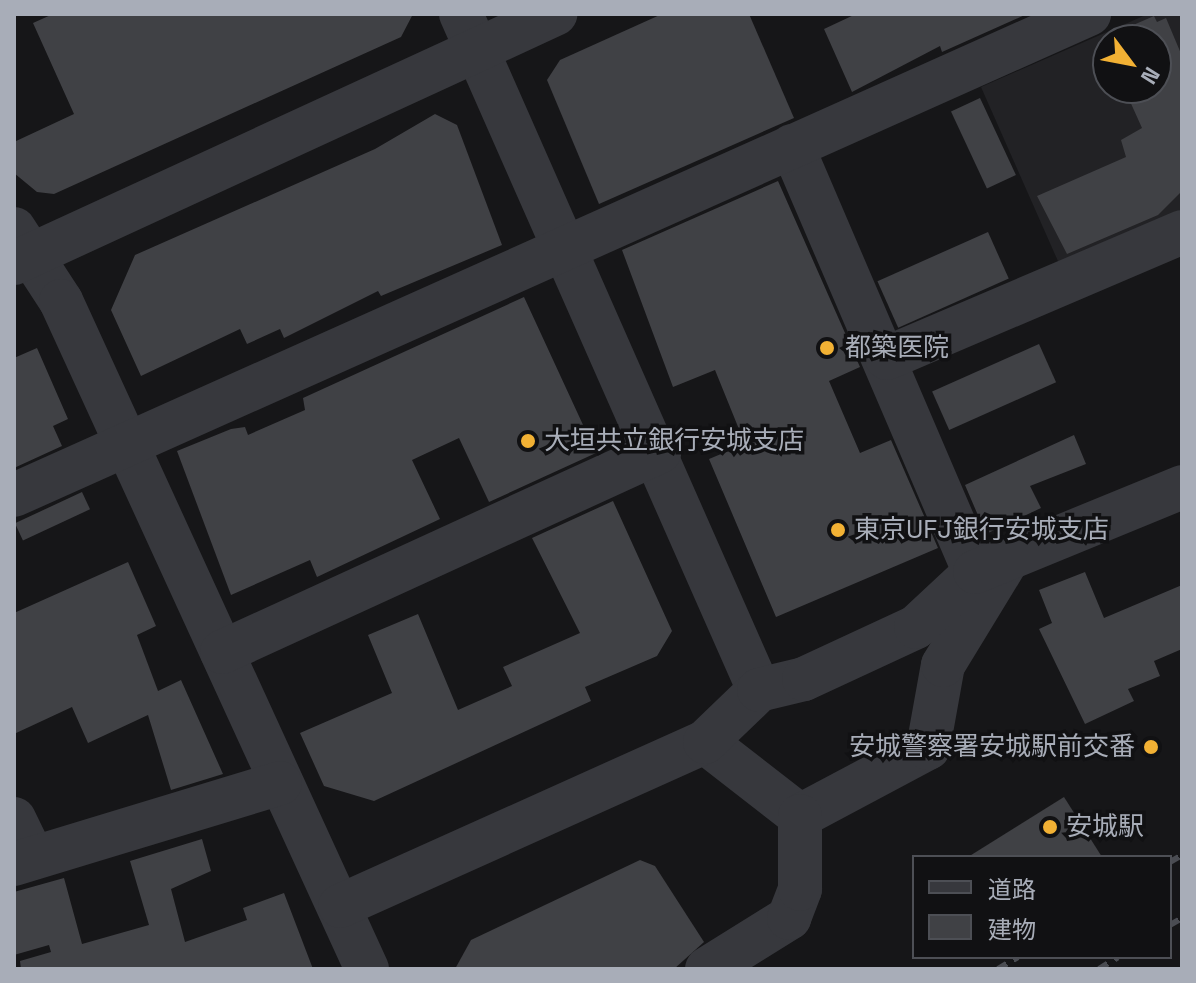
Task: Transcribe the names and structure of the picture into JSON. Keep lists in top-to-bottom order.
{
  "places": [
    "都築医院",
    "大垣共立銀行安城支店",
    "東京UFJ銀行安城支店",
    "安城警察署安城駅前交番",
    "安城駅"
  ],
  "legend": ["道路", "建物"],
  "north": "bottom right"
}
